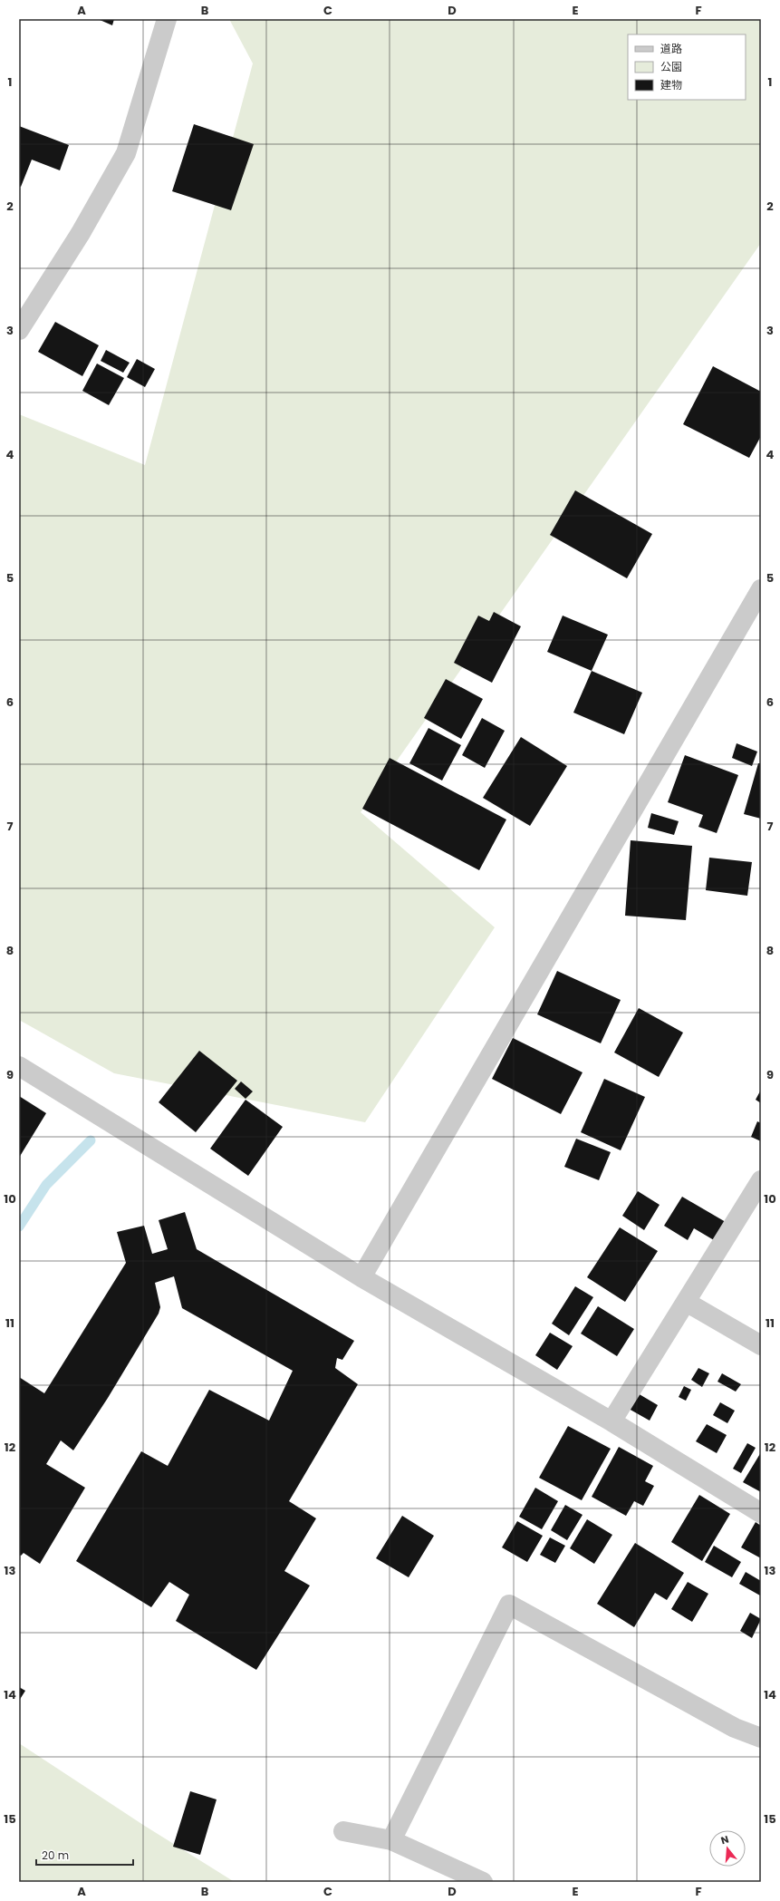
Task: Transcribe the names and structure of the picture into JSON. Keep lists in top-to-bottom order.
{
  "legend": ["道路", "公園", "建物"],
  "scale_bar": "20 m",
  "north": "top",
  "grid": {
    "columns": [
      "A",
      "B",
      "C",
      "D",
      "E",
      "F"
    ],
    "rows": [
      "1",
      "2",
      "3",
      "4",
      "5",
      "6",
      "7",
      "8",
      "9",
      "10",
      "11",
      "12",
      "13",
      "14",
      "15"
    ]
  }
}
